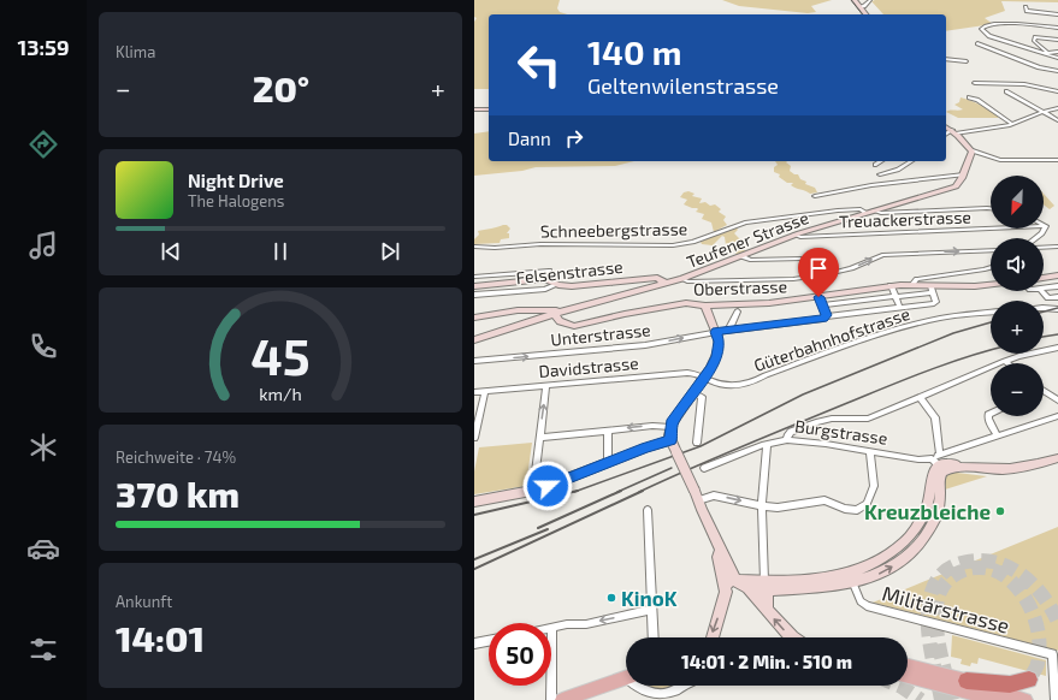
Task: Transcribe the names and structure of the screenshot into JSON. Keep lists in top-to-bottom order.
{
  "streets": {
    "main road": ["Teufener Strasse", "Felsenstrasse", "Oberstrasse"],
    "street": [
      "Treuackerstrasse",
      "Schneebergstrasse",
      "Unterstrasse",
      "Güterbahnhofstrasse",
      "Davidstrasse",
      "Burgstrasse",
      "Militärstrasse"
    ]
  },
  "crossings": [
    ["Treuackerstrasse", "Teufener Strasse"],
    ["Schneebergstrasse", "Teufener Strasse"],
    ["Teufener Strasse", "Felsenstrasse"],
    ["Teufener Strasse", "Oberstrasse"],
    ["Oberstrasse", "Unterstrasse"],
    ["Güterbahnhofstrasse", "Davidstrasse"]
  ],
  "one_way": ["Unterstrasse"],
  "places": ["Kreuzbleiche", "KinoK"],
  "north": "bottom left",
  "page": {
    "tabs": "13:59",
    "tile": [
      "Klima",
      ["Reichweite · 74%", "370 km"],
      ["Ankunft", "14:01"]
    ],
    "turn": ["140 m", "Geltenwilenstrasse"],
    "heat": ["−", "20°", "+"],
    "then": "Dann",
    "song": ["Night Drive", "The Halogens"],
    "map_buttons": ["+", "−"],
    "limit": "50",
    "trip": "14:01 · 2 Min. · 510 m",
    "gauge": ["45", "km/h"]
  }
}
